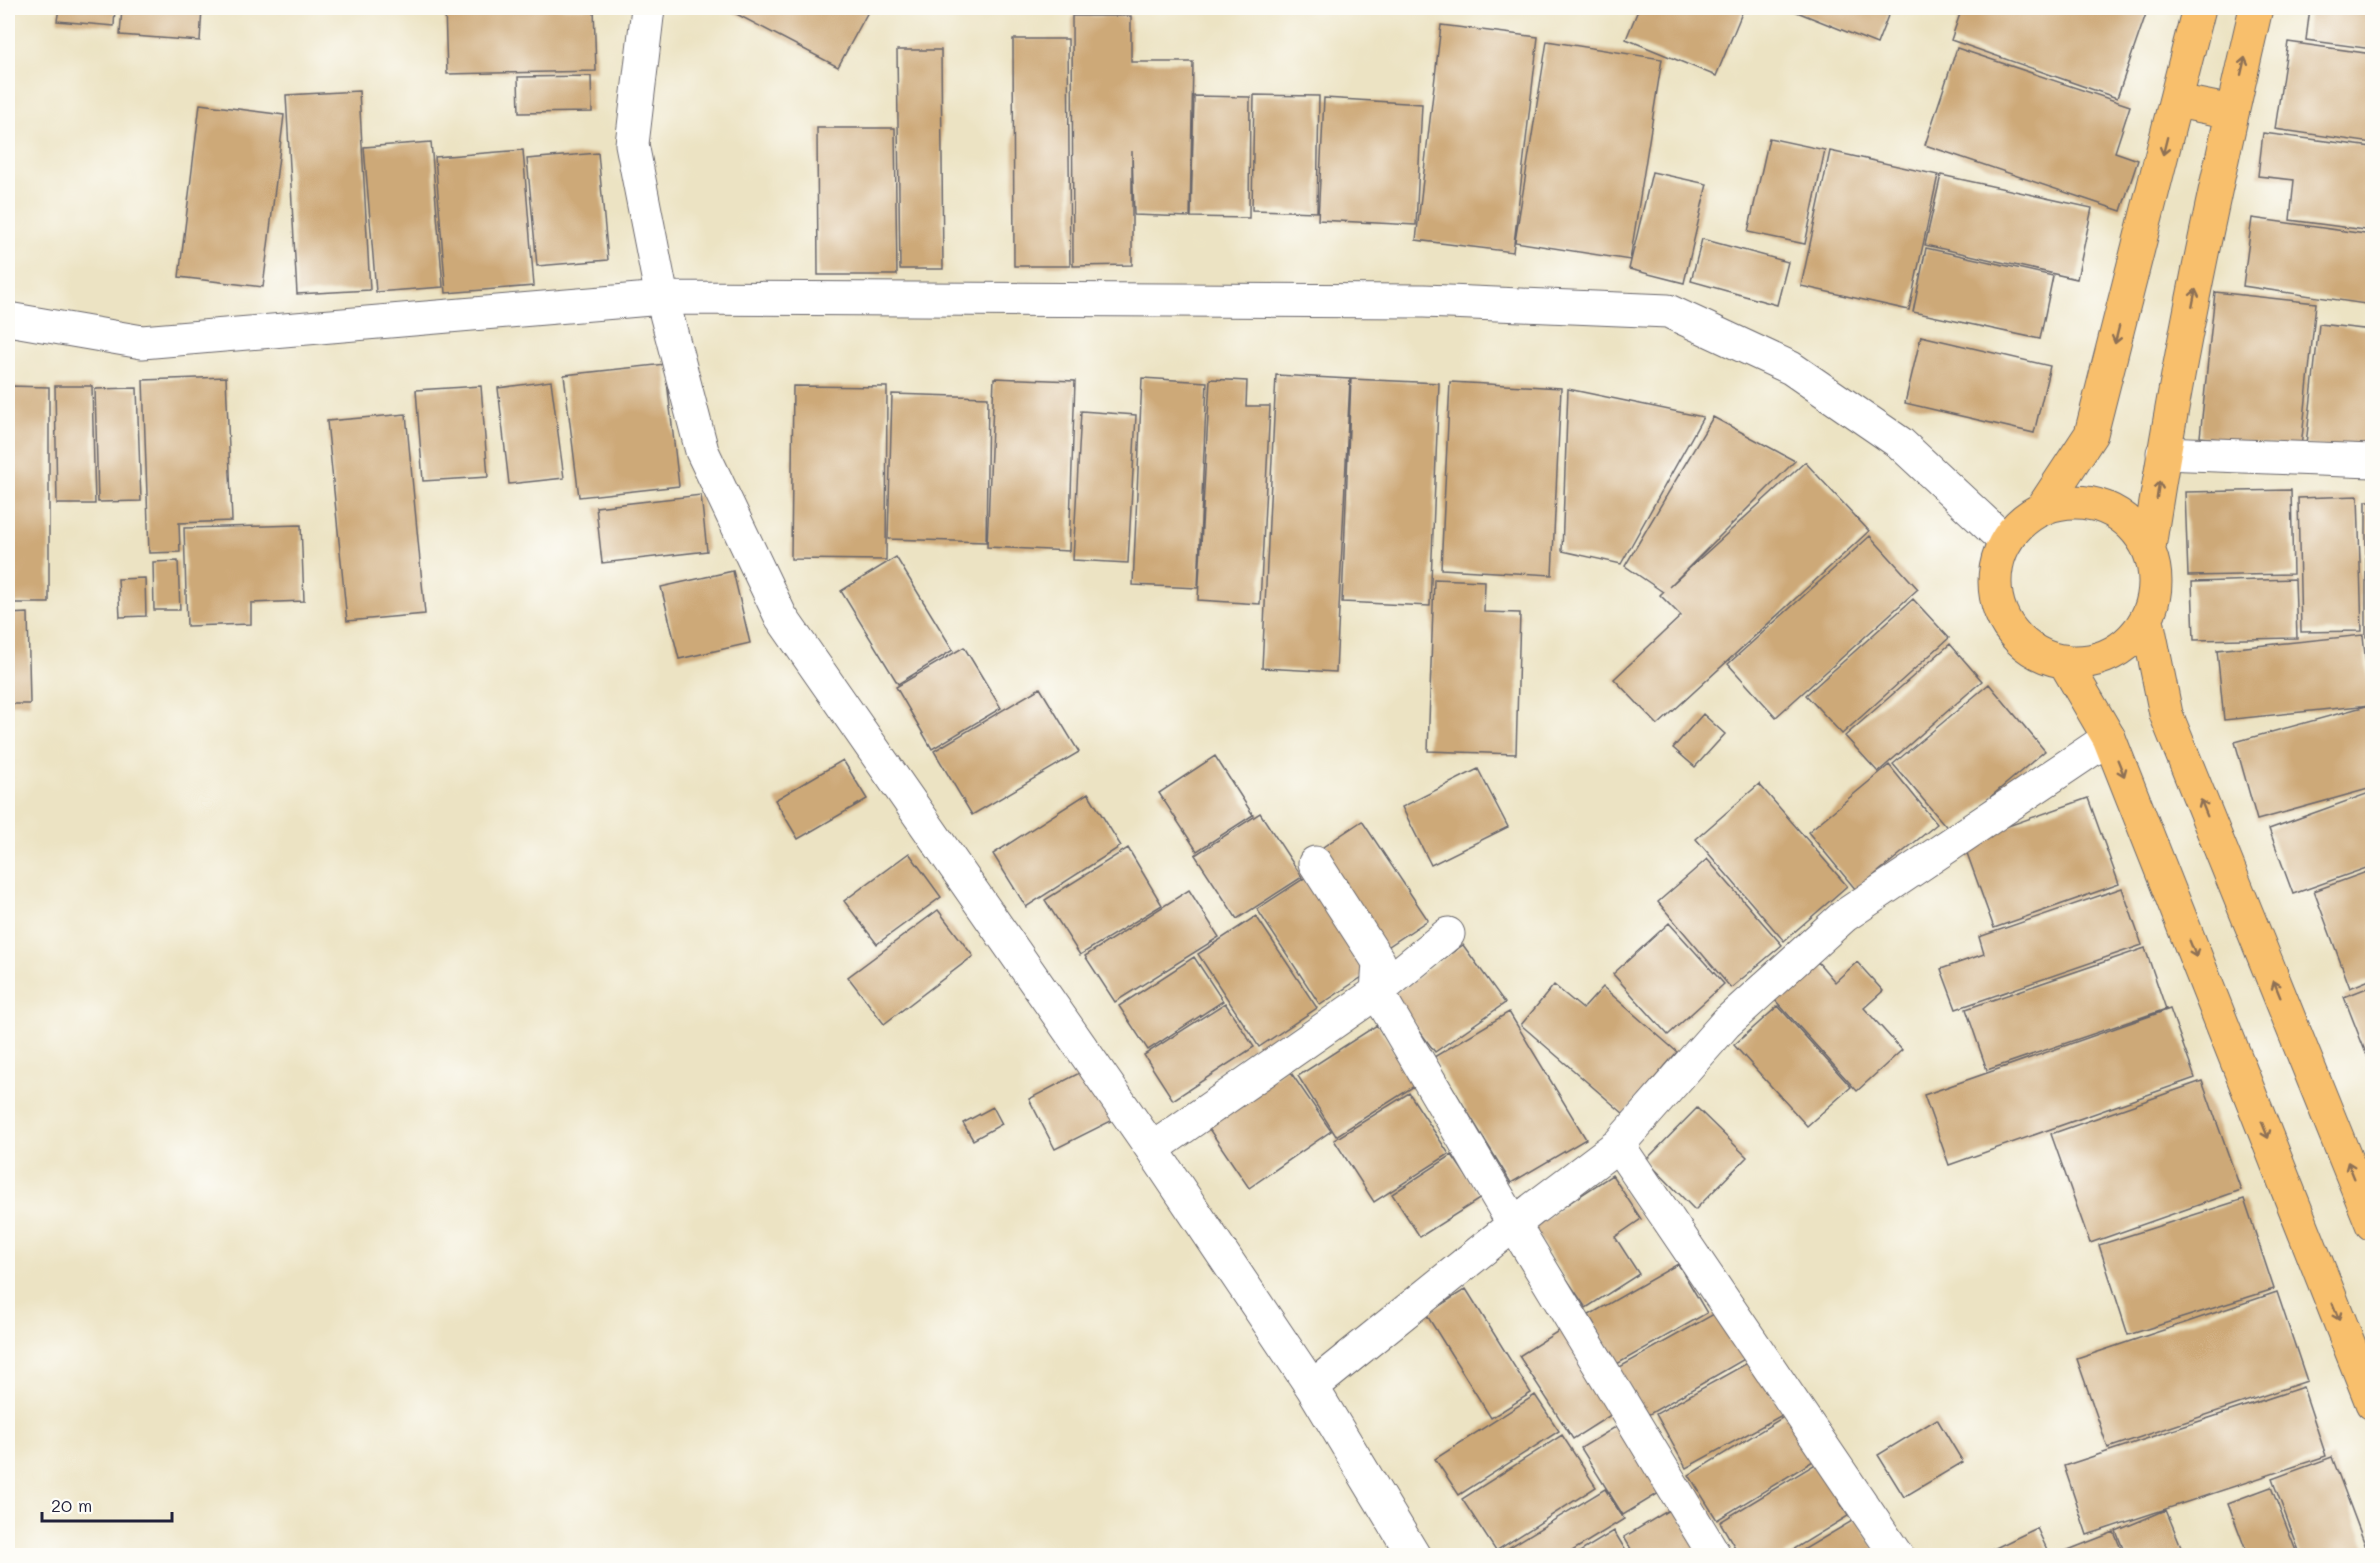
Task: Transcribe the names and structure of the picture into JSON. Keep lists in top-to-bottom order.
{
  "scale_bar": "20 m"
}
